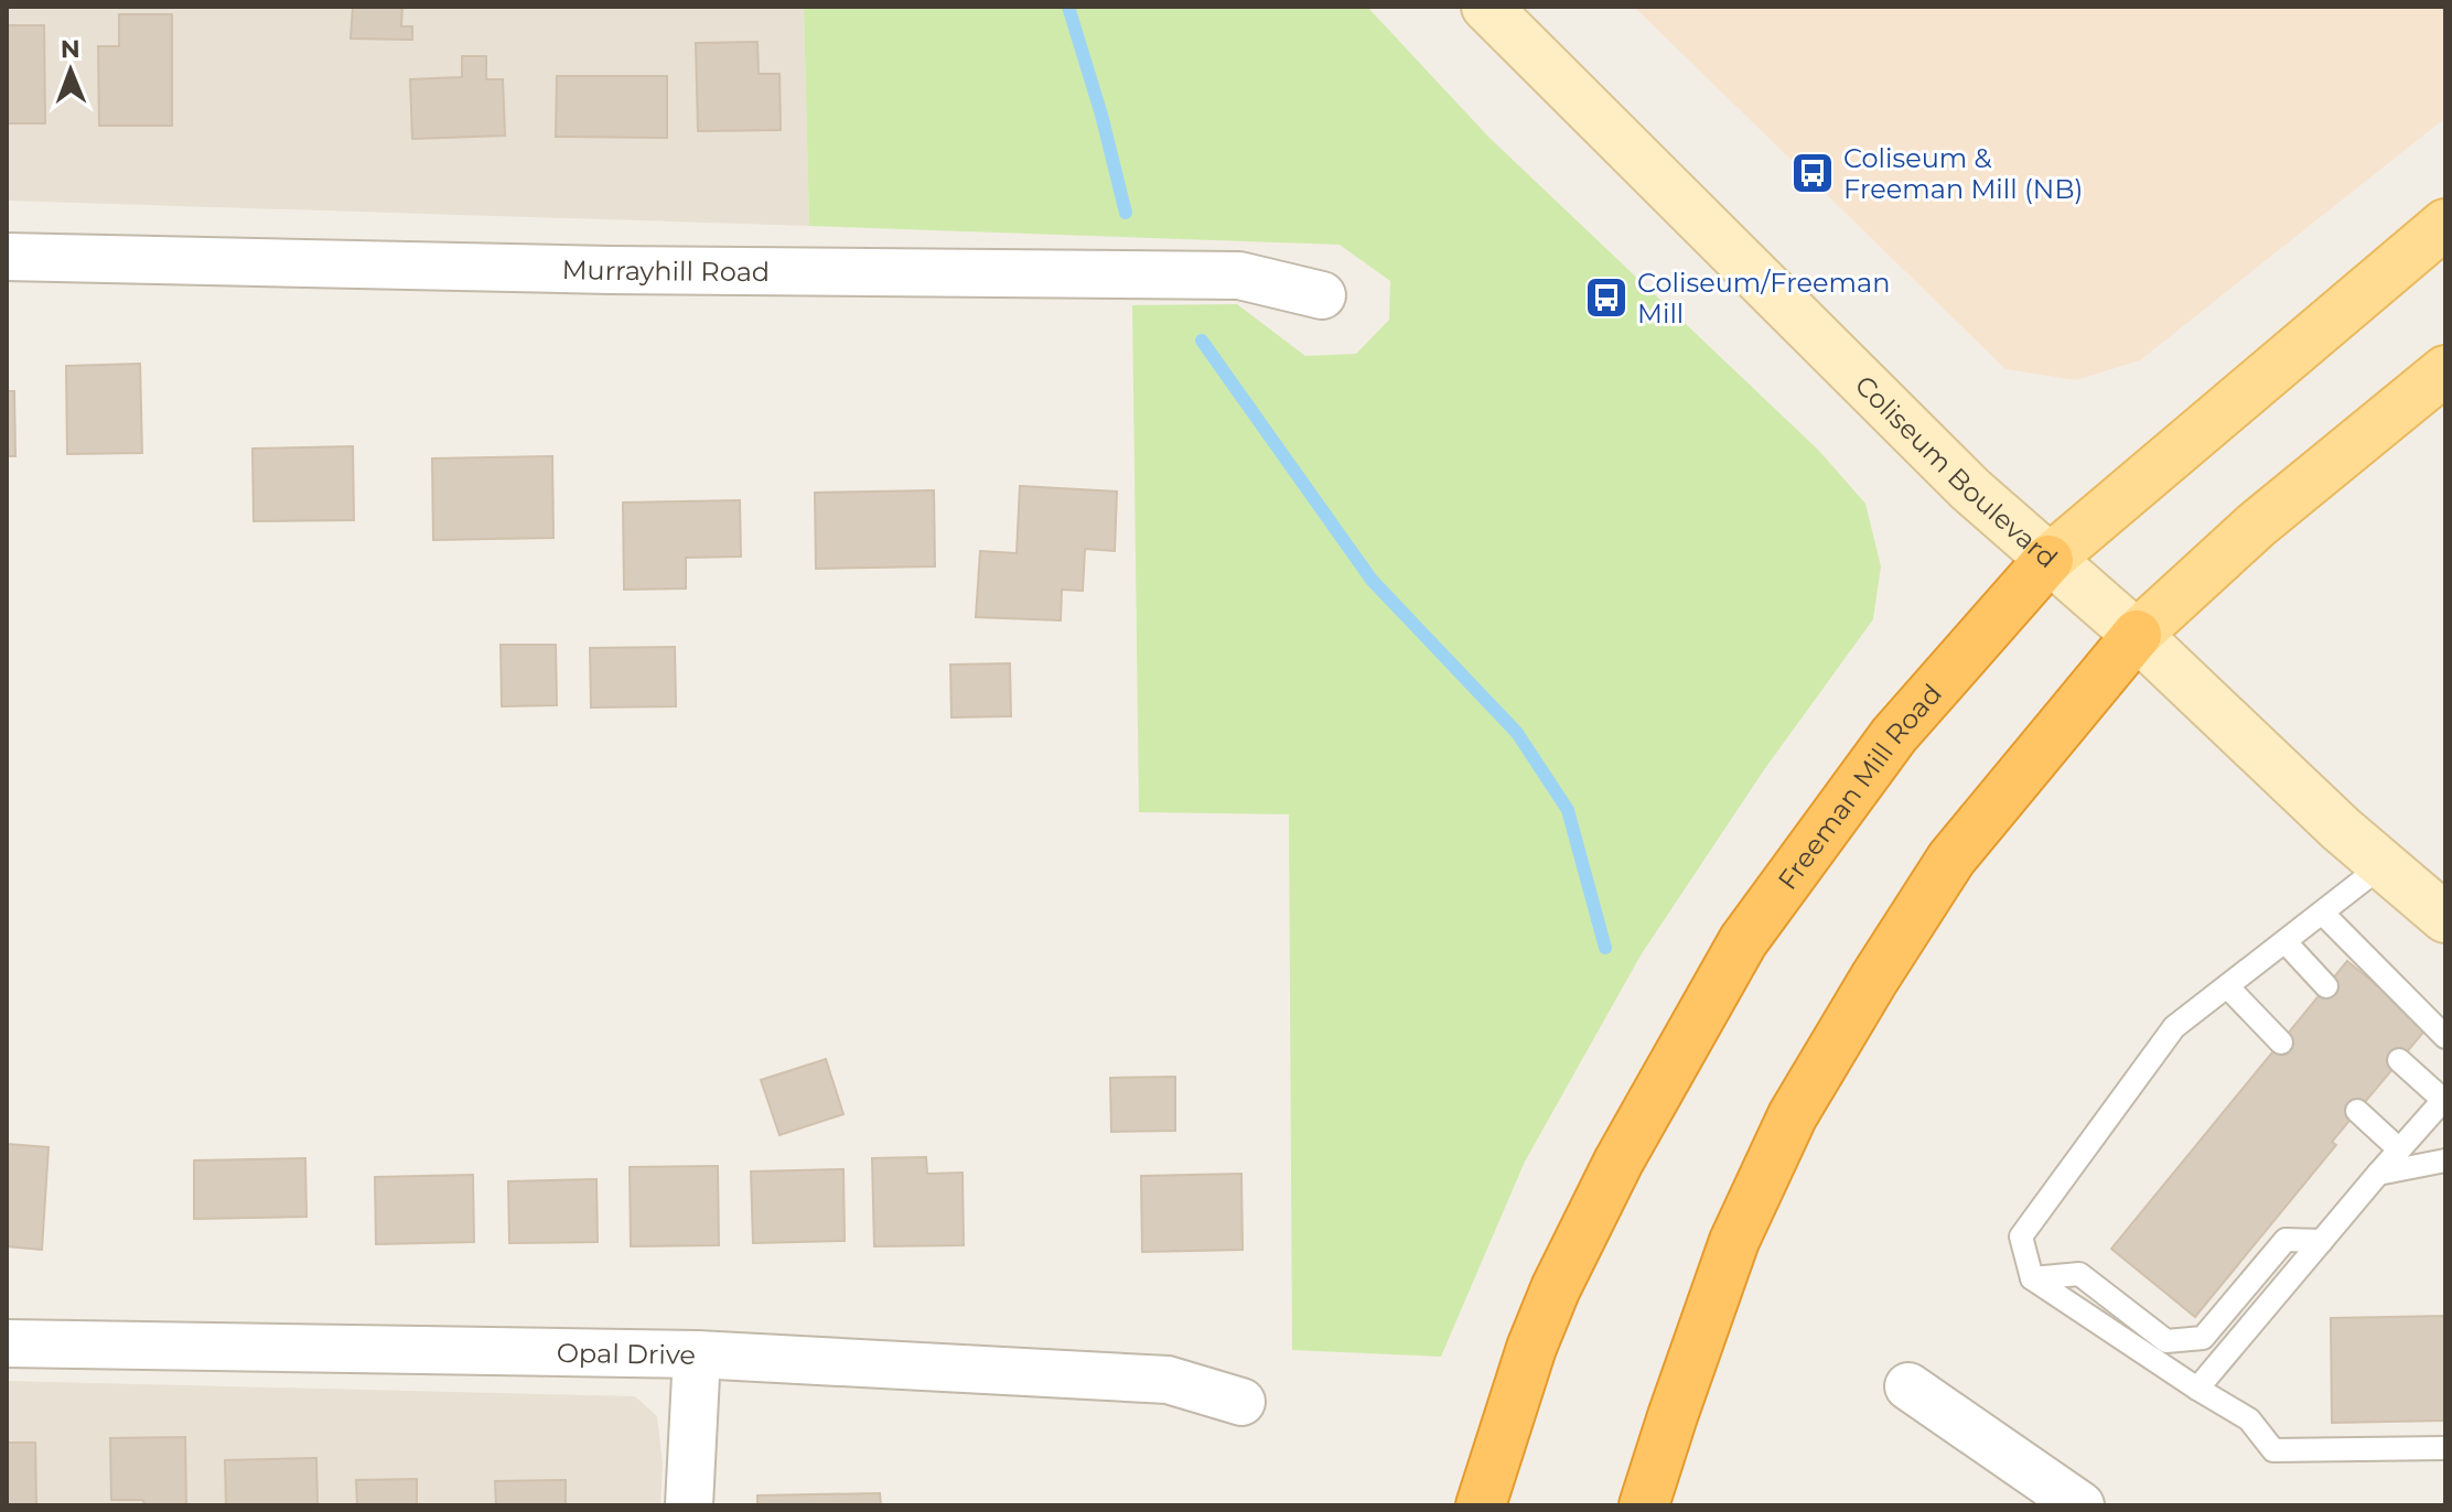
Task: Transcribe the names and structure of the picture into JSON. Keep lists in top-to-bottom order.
{
  "streets": {
    "highway": ["Freeman Mill Road"],
    "main road": ["Coliseum Boulevard"],
    "street": ["Murrayhill Road", "Opal Drive"]
  },
  "crossings": [
    ["Coliseum Boulevard", "Freeman Mill Road"]
  ],
  "places": {
    "bus stop": ["Coliseum & Freeman Mill (NB)", "Coliseum/Freeman Mill"]
  },
  "north": "top"
}
